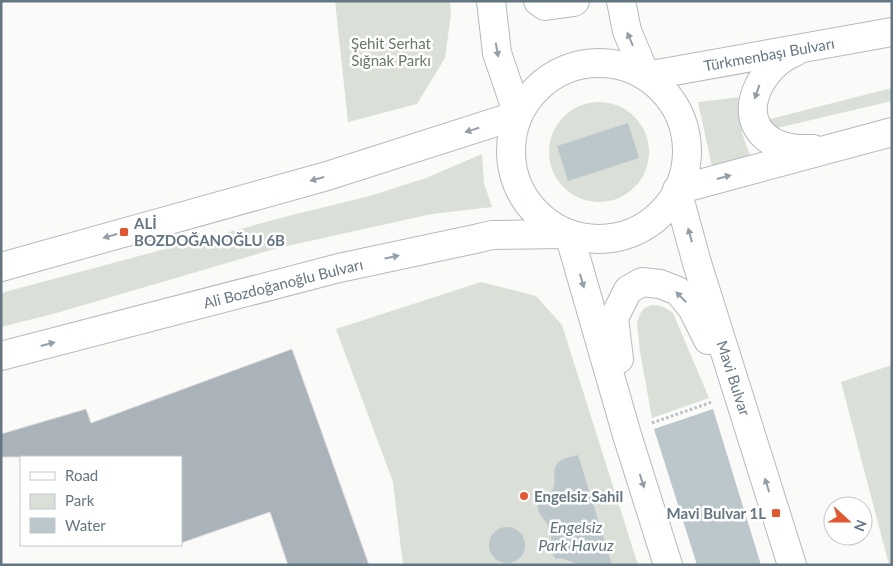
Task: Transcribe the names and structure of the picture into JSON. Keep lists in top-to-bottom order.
{
  "streets": {
    "main road": ["Türkmenbaşı Bulvarı", "Ali Bozdoğanoğlu Bulvarı", "Mavi Bulvar"]
  },
  "crossings": [
    ["Türkmenbaşı Bulvarı", "Ali Bozdoğanoğlu Bulvarı"],
    ["Türkmenbaşı Bulvarı", "Mavi Bulvar"],
    ["Ali Bozdoğanoğlu Bulvarı", "Mavi Bulvar"]
  ],
  "water": ["Engelsiz Park Havuz"],
  "parks": ["Şehit Serhat Sığnak Parkı"],
  "places": {
    "transit": ["ALİ BOZDOĞANOĞLU 6B", "Mavi Bulvar 1L"],
    "other": ["Engelsiz Sahil"]
  },
  "legend": ["Road", "Park", "Water"],
  "north": "right"
}
